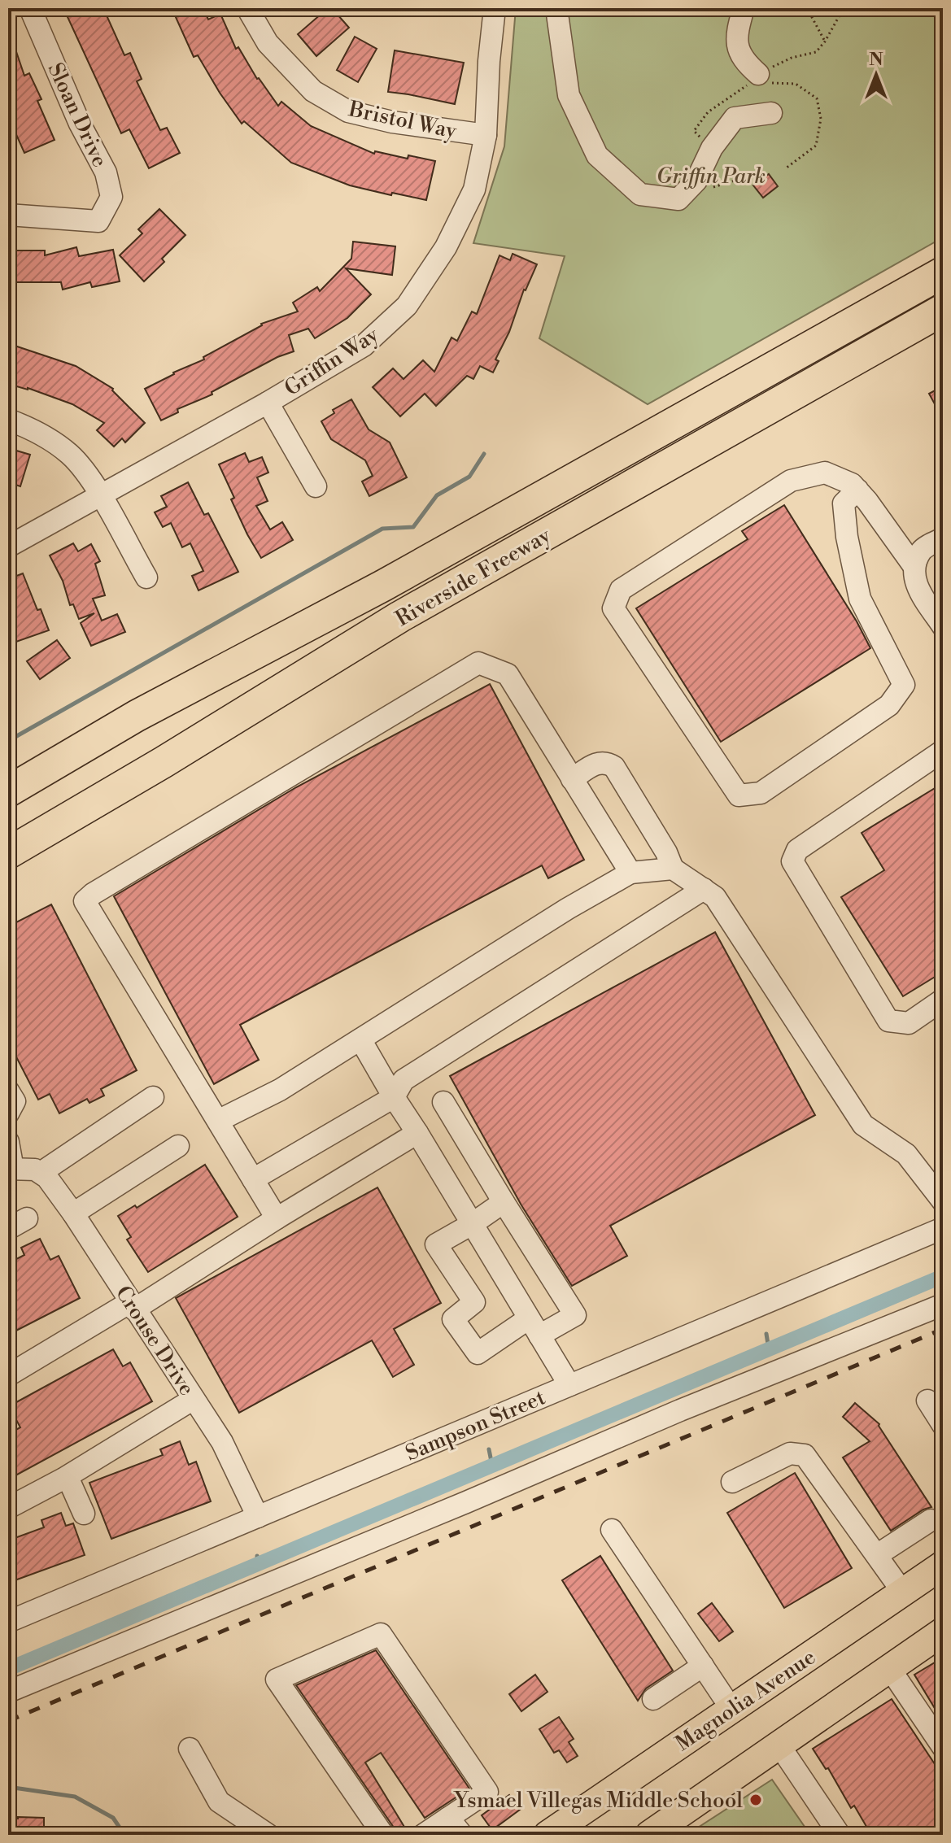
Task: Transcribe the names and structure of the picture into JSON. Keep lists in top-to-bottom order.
{
  "streets": {
    "highway": ["Riverside Freeway"],
    "main road": ["Magnolia Avenue"],
    "street": [
      "Sloan Drive",
      "Bristol Way",
      "Griffin Way",
      "Crouse Drive",
      "Sampson Street"
    ]
  },
  "crossings": [
    ["Bristol Way", "Griffin Way"],
    ["Crouse Drive", "Sampson Street"]
  ],
  "parks": ["Griffin Park"],
  "places": ["Ysmael Villegas Middle School"],
  "north": "top"
}
